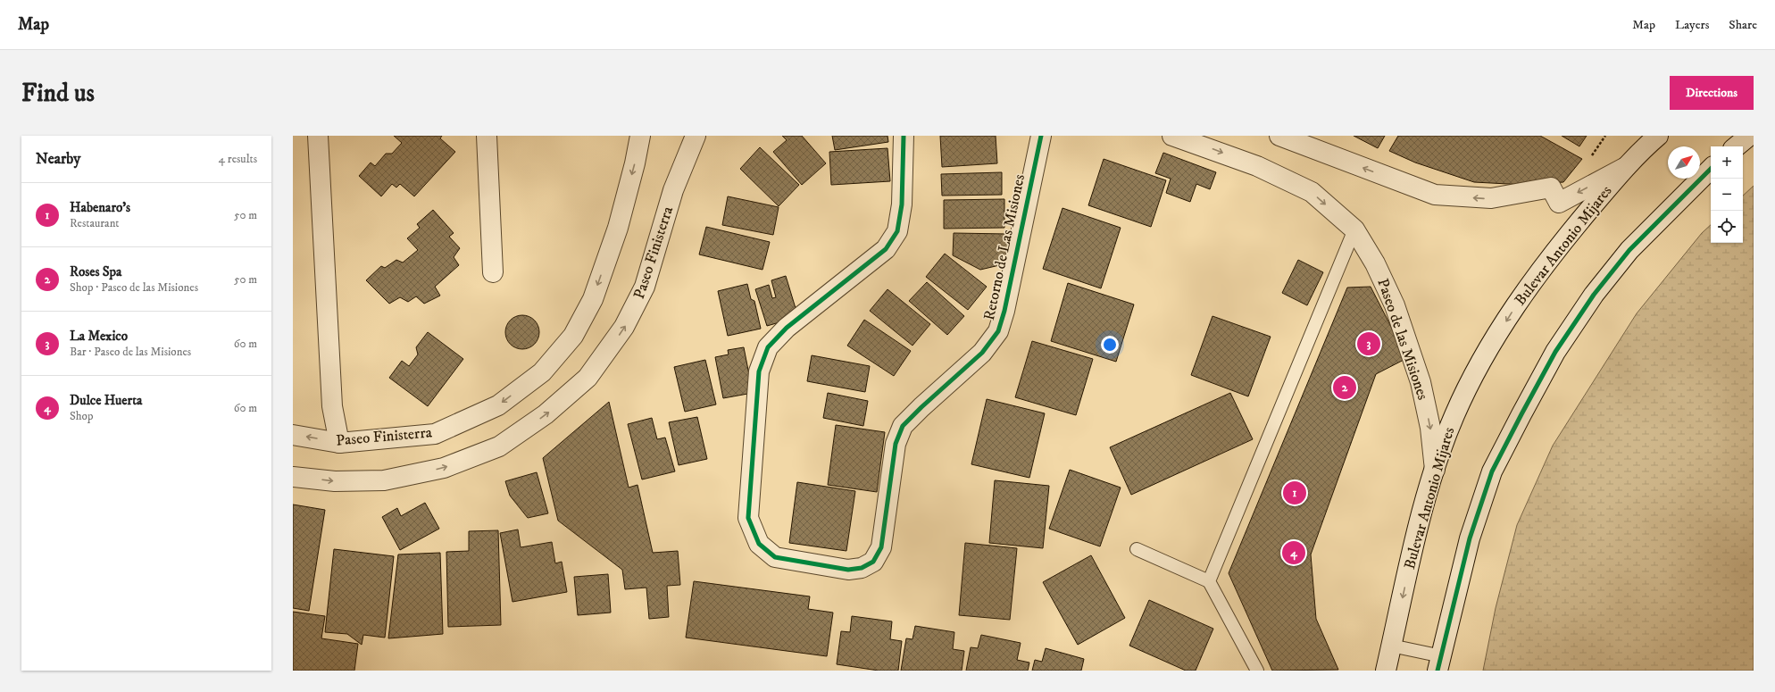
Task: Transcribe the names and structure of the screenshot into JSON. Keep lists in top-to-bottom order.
{
  "streets": {
    "street": [
      "Bulevar Antonio Mijares",
      "Retorno de Las Misiones",
      "Paseo Finisterra",
      "Paseo de las Misiones"
    ]
  },
  "crossings": [
    ["Bulevar Antonio Mijares", "Paseo de las Misiones"]
  ],
  "one_way": ["Paseo de las Misiones"],
  "north": "top right",
  "page": {
    "header": "Map",
    "nav": ["Map", "Layers", "Share"],
    "buttons": "Directions",
    "title": "Find us",
    "heading": ["Nearby", "4 results"],
    "map_buttons": ["+", "−"],
    "list": [
      {
        "mark": "1",
        "name": "Habenaro's",
        "note": "Restaurant",
        "value": "50 m"
      },
      {
        "mark": "2",
        "name": "Roses Spa",
        "note": "Shop · Paseo de las Misiones",
        "value": "50 m"
      },
      {
        "mark": "3",
        "name": "La Mexico",
        "note": "Bar · Paseo de las Misiones",
        "value": "60 m"
      },
      {
        "mark": "4",
        "name": "Dulce Huerta",
        "note": "Shop",
        "value": "60 m"
      }
    ],
    "pins": [
      "3",
      "2",
      "1",
      "4"
    ]
  }
}
